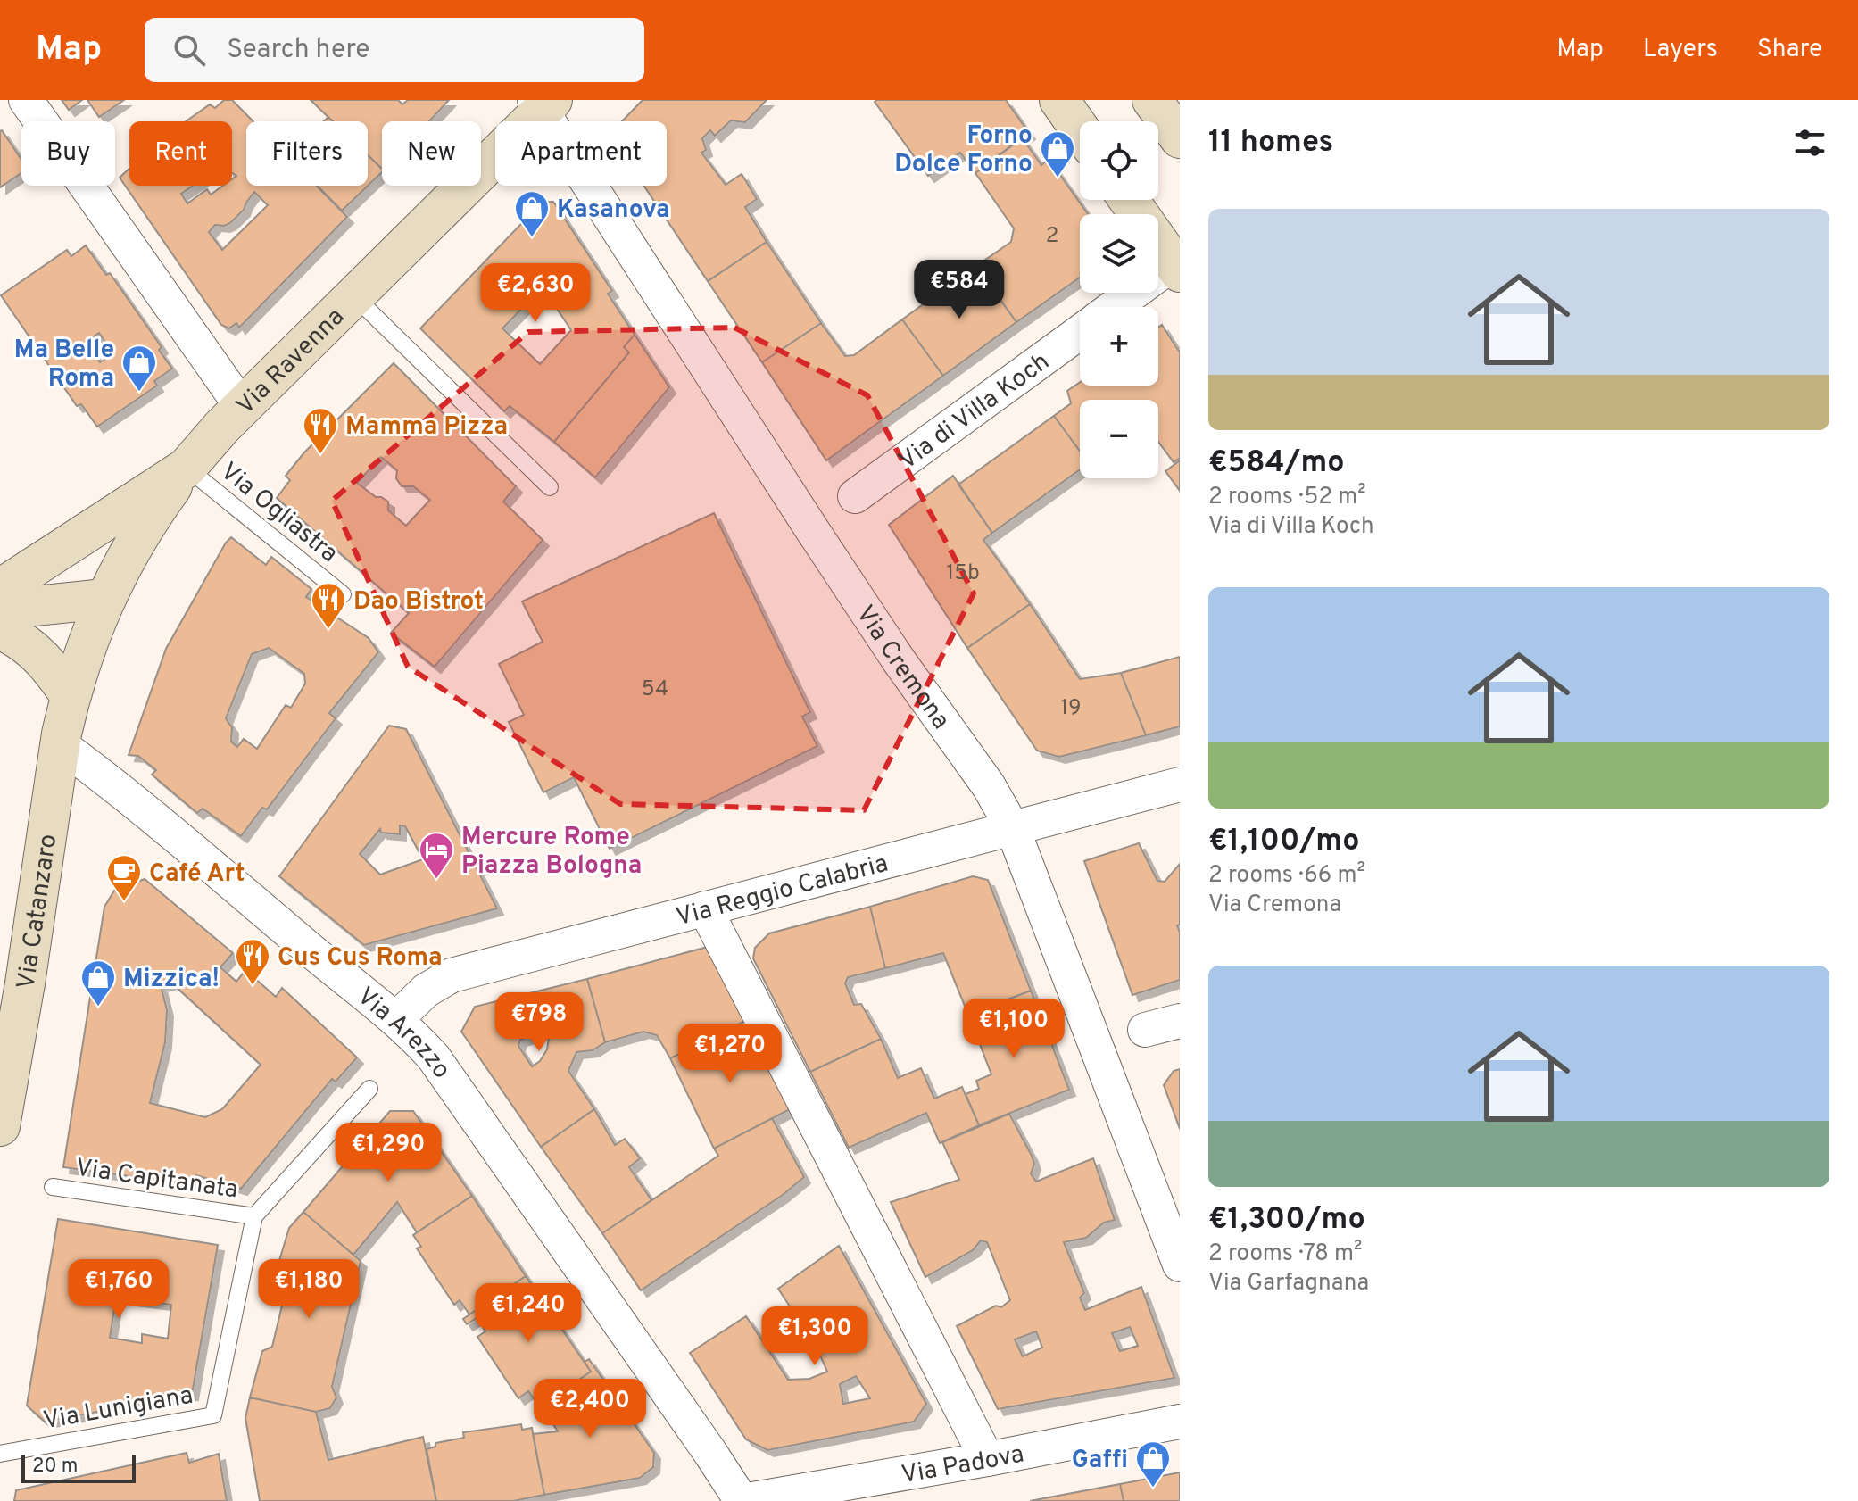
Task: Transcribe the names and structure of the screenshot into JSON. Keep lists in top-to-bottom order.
{
  "streets": {
    "street": [
      "Via Ravenna",
      "Via di Villa Koch",
      "Via Cremona",
      "Via Reggio Calabria",
      "Via Catanzaro",
      "Via Arezzo",
      "Via Padova"
    ],
    "lane": ["Via Ogliastra", "Via Capitanata", "Via Lunigiana"]
  },
  "crossings": [
    ["Via Ravenna", "Via Ogliastra"],
    ["Via Ravenna", "Via Cremona"],
    ["Via Ravenna", "Via Catanzaro"],
    ["Via Ogliastra", "Via Catanzaro"],
    ["Via Cremona", "Via Reggio Calabria"],
    ["Via Reggio Calabria", "Via Arezzo"],
    ["Via Catanzaro", "Via Arezzo"],
    ["Via Arezzo", "Via Padova"],
    ["Via Capitanata", "Via Lunigiana"]
  ],
  "places": {
    "shop": [
      "Forno Dolce Forno",
      "Kasanova",
      "Ma Belle Roma",
      "Mizzica!",
      "Gaffi"
    ],
    "restaurant": ["Mamma Pizza", "Dao Bistrot", "Cus Cus Roma"],
    "hotel": ["Mercure Rome Piazza Bologna"],
    "cafe": ["Café Art"]
  },
  "house_numbers": [
    "2",
    "15b",
    "54",
    "19"
  ],
  "scale_bar": "20 m",
  "page": {
    "header": "Map",
    "search": "Search here",
    "nav": ["Map", "Layers", "Share"],
    "heading": "11 homes",
    "map_buttons": ["+", "−"],
    "chip": [
      "Buy",
      "Rent",
      "Filters",
      "New",
      "Apartment"
    ],
    "list": [
      {
        "name": "€584/mo",
        "note": "2 rooms · 52 m² · Via di Villa Koch"
      },
      {
        "name": "€1,100/mo",
        "note": "2 rooms · 66 m² · Via Cremona"
      },
      {
        "name": "€1,300/mo",
        "note": "2 rooms · 78 m² · Via Garfagnana"
      }
    ],
    "price": [
      "€584",
      "€2,630",
      "€798",
      "€1,100",
      "€1,270",
      "€1,290",
      "€1,760",
      "€1,180",
      "€1,240",
      "€1,300",
      "€2,400"
    ],
    "scale": "20 m"
  }
}
